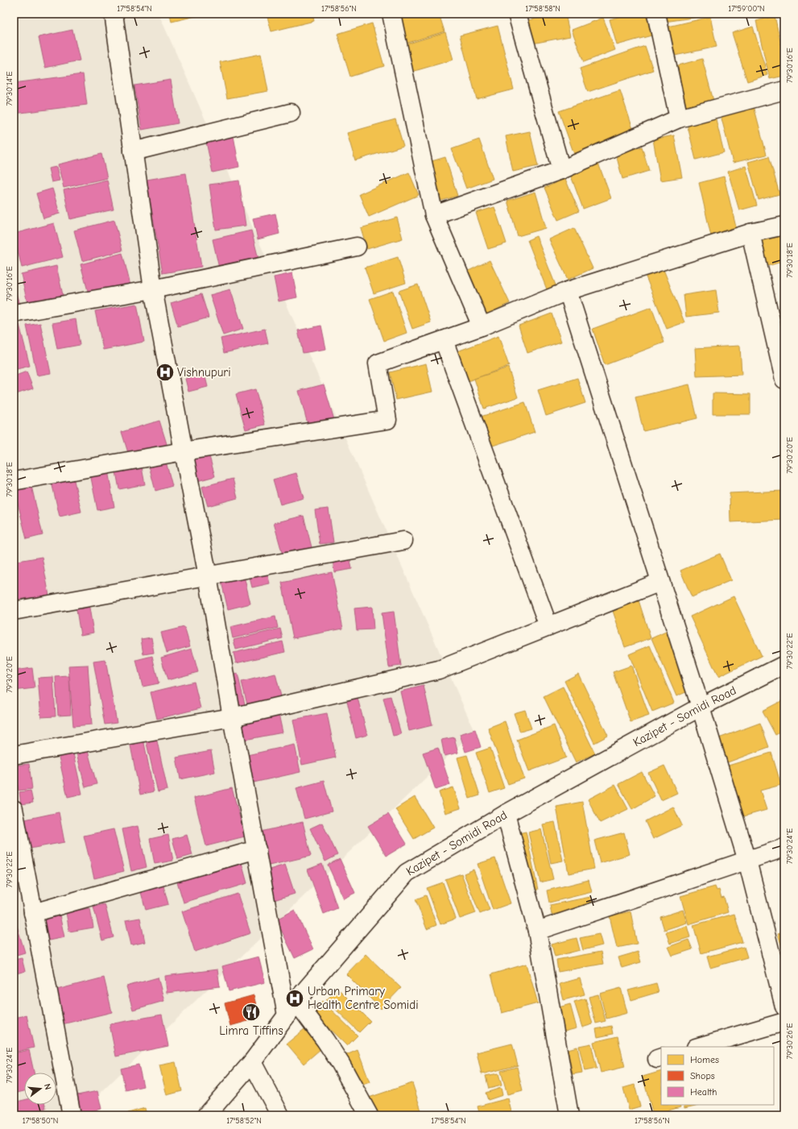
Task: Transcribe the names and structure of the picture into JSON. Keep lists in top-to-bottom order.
{
  "streets": {
    "street": ["Kazipet - Somidi Road"]
  },
  "places": {
    "hospital": ["Vishnupuri", "Urban Primary Health Centre Somidi"],
    "restaurant": ["Limra Tiffins"]
  },
  "legend": ["Homes", "Shops", "Health"],
  "north": "right",
  "coordinates": [
    "17°58'54\"N",
    "17°58'56\"N",
    "17°58'58\"N",
    "17°59'00\"N",
    "79°30'16\"E",
    "79°30'14\"E",
    "79°30'18\"E",
    "79°30'20\"E",
    "79°30'22\"E",
    "79°30'24\"E",
    "79°30'26\"E",
    "17°58'50\"N",
    "17°58'52\"N"
  ]
}
